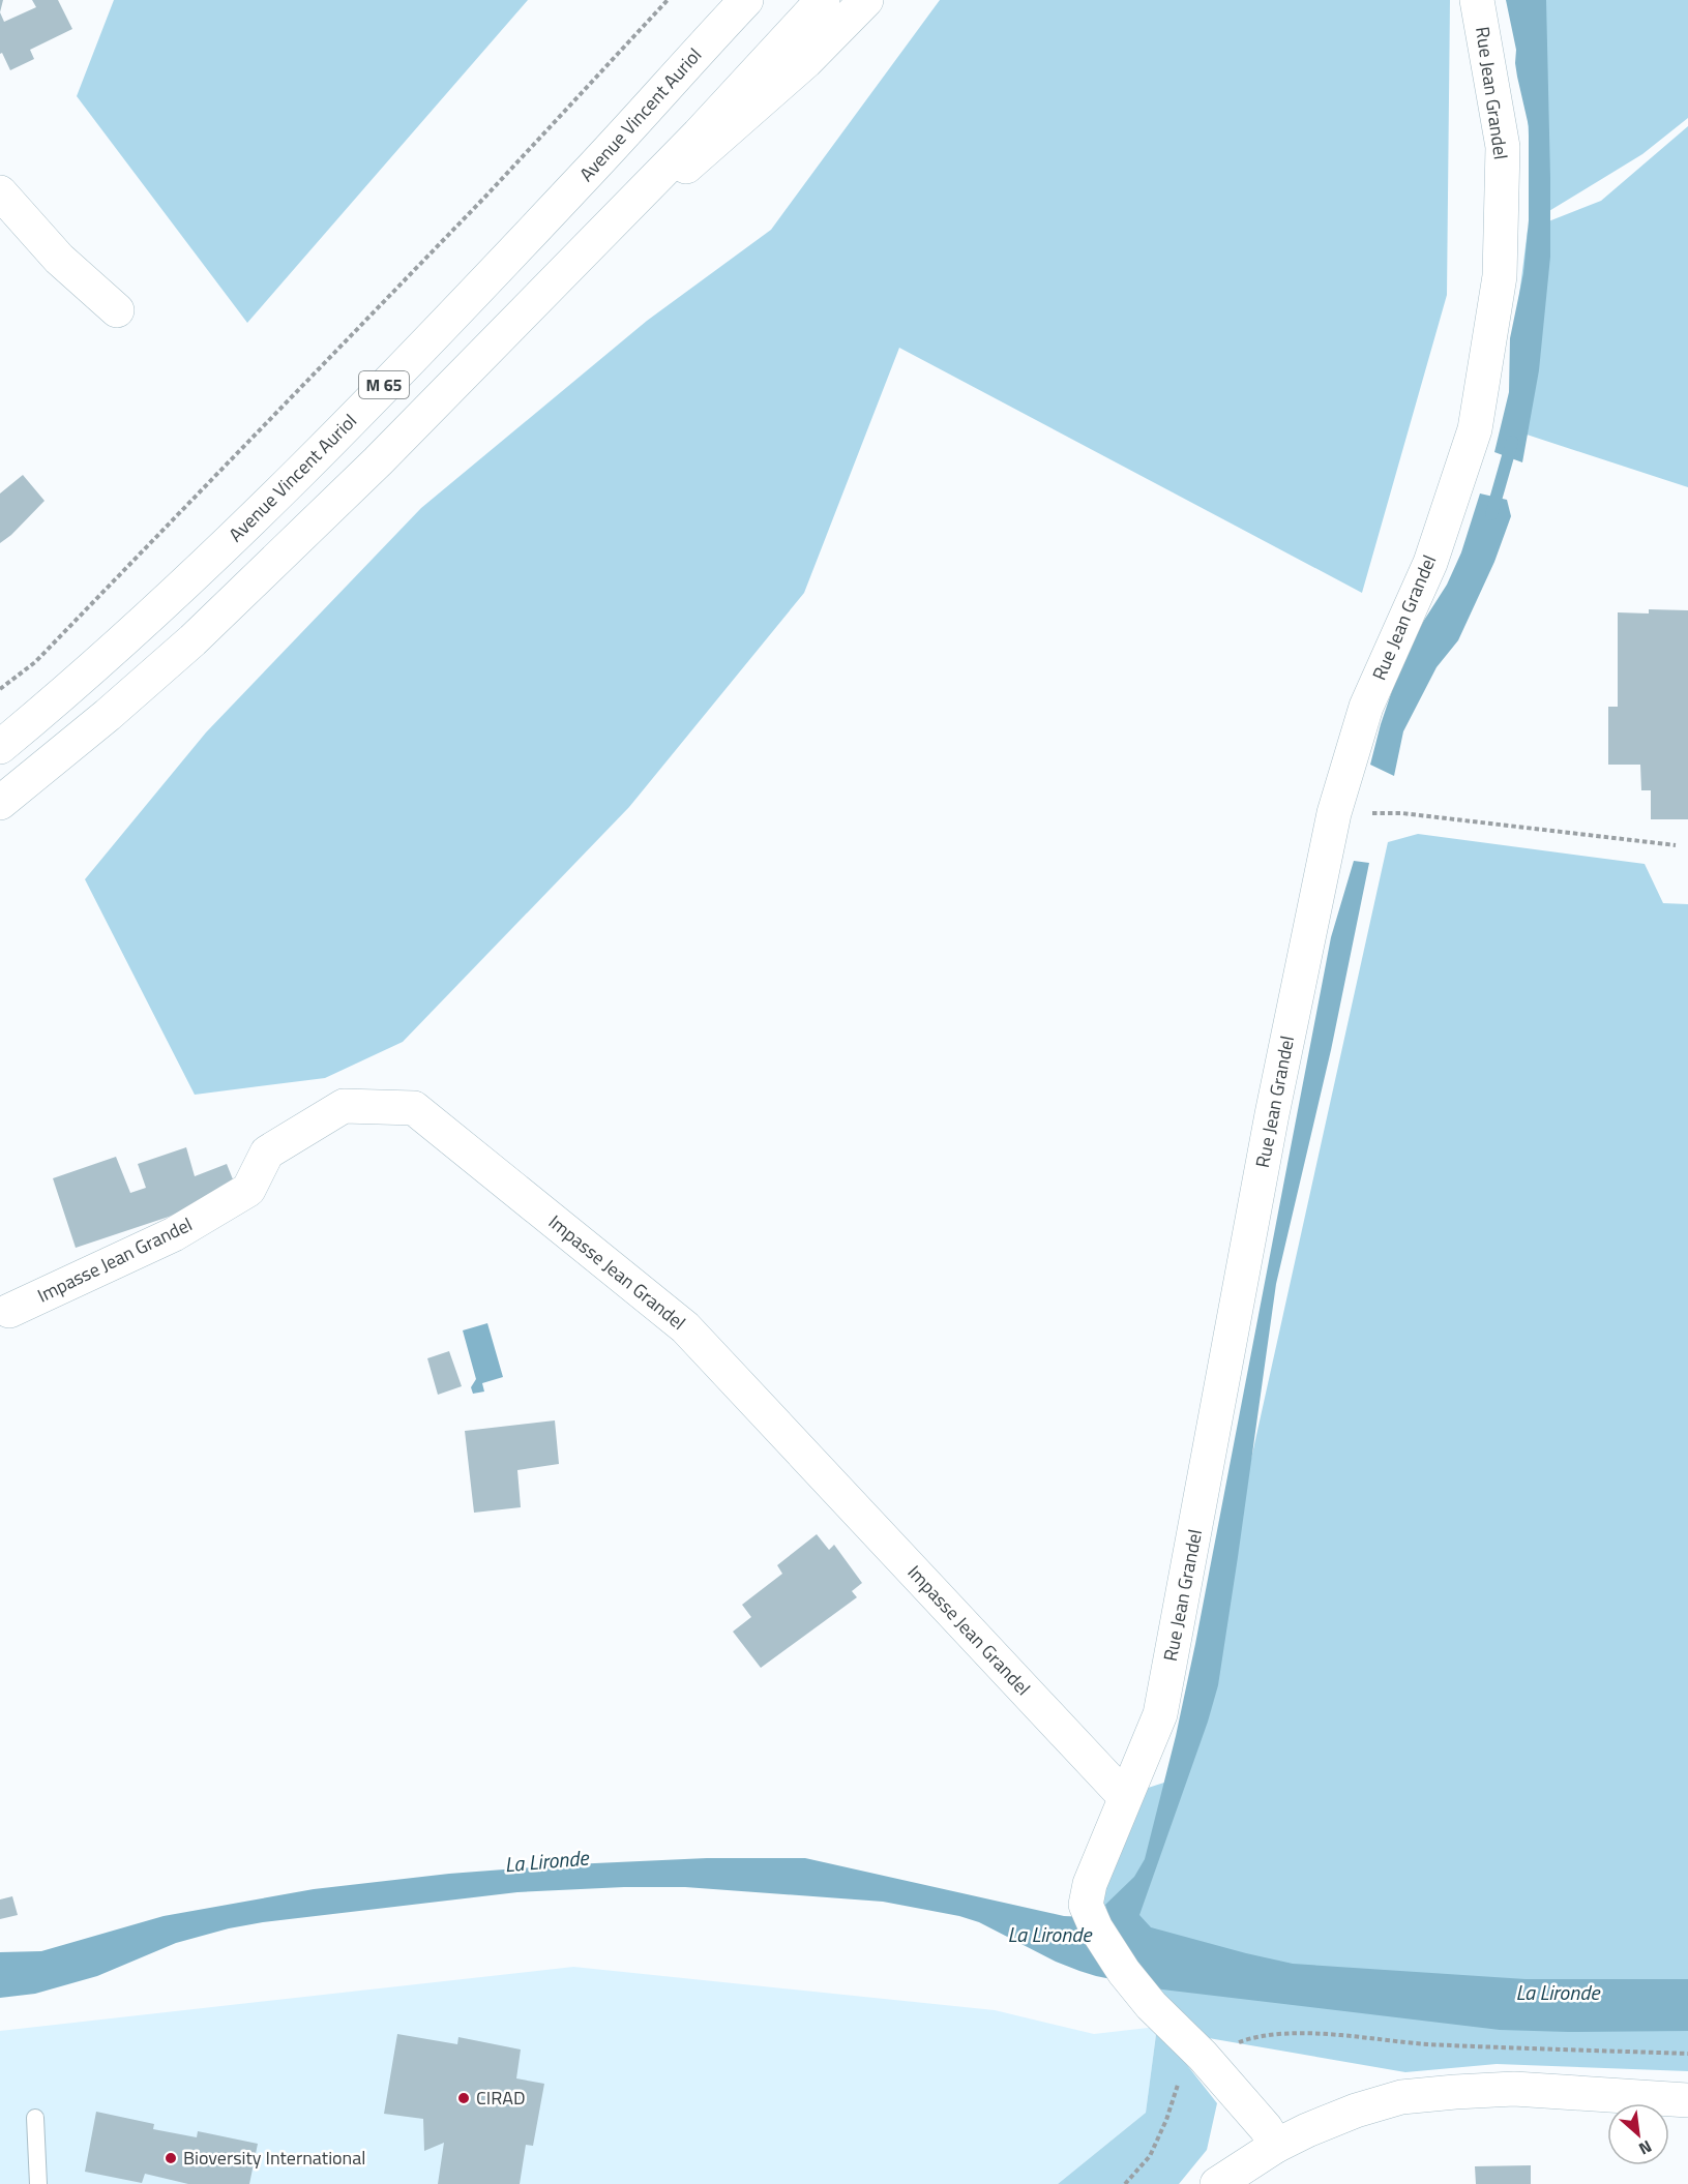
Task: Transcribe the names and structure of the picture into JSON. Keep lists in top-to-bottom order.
{
  "streets": {
    "street": [
      "Rue Jean Grandel",
      "Avenue Vincent Auriol",
      "M 65",
      "Impasse Jean Grandel"
    ]
  },
  "crossings": [
    ["Rue Jean Grandel", "Impasse Jean Grandel"]
  ],
  "water": ["La Lironde"],
  "places": ["CIRAD", "Bioversity International"],
  "north": "bottom right"
}
